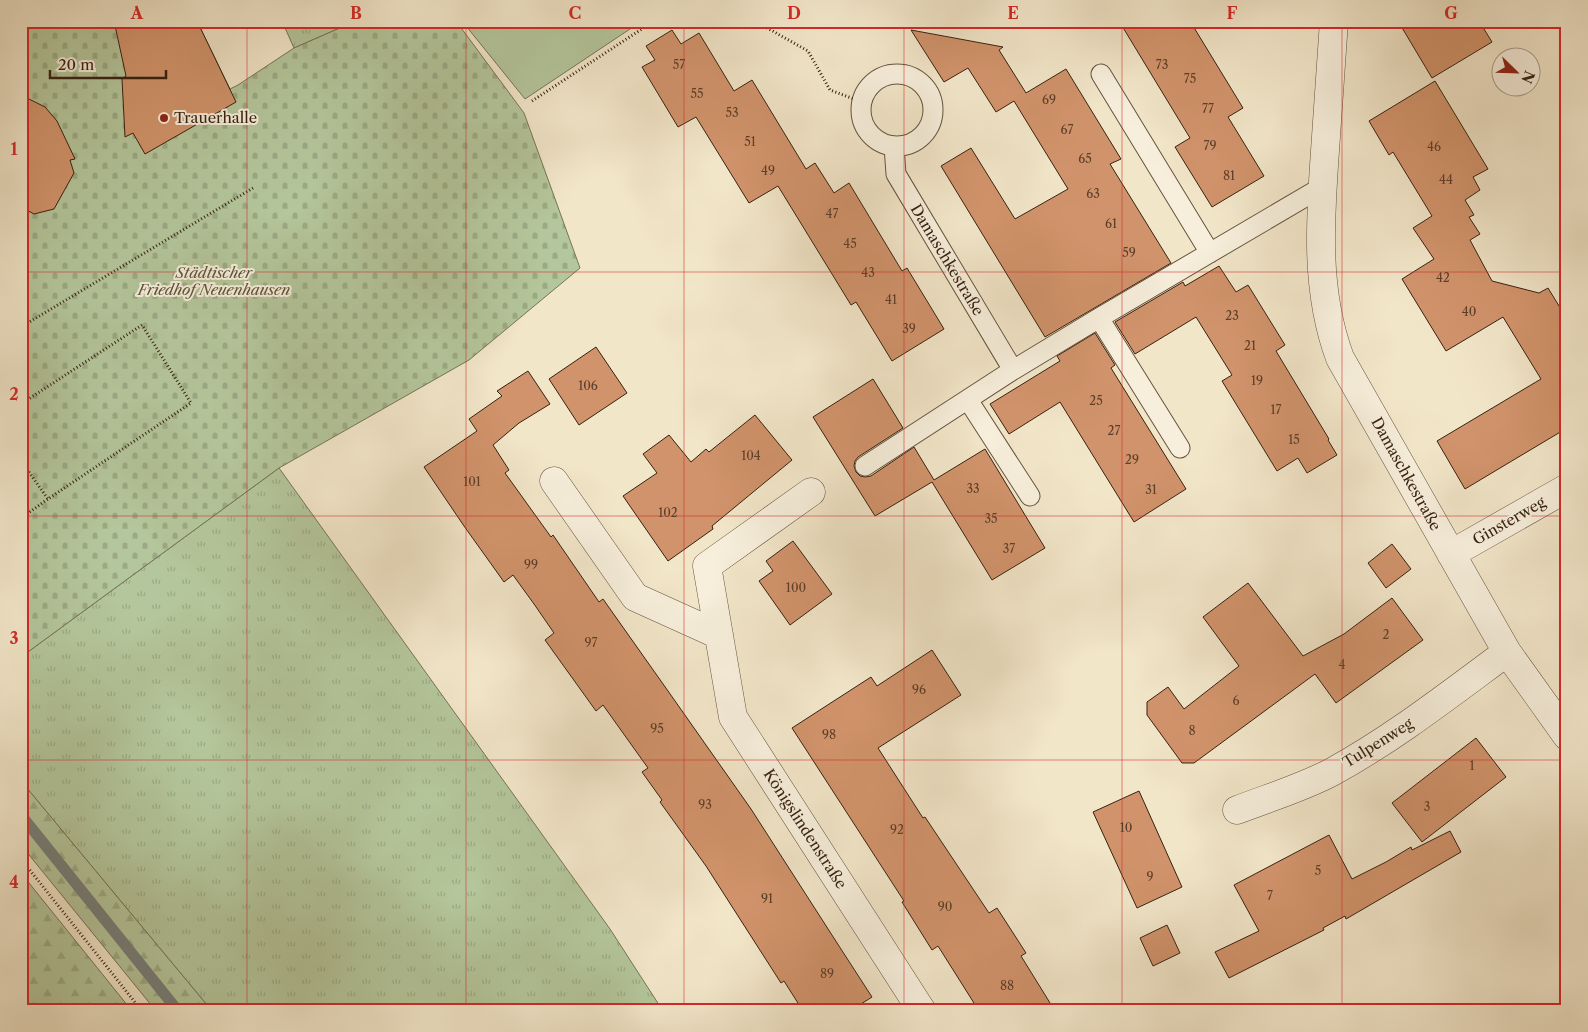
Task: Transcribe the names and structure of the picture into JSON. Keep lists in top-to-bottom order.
{
  "streets": {
    "street": [
      "Damaschkestraße",
      "Ginsterweg",
      "Tulpenweg",
      "Königslindenstraße"
    ]
  },
  "crossings": [
    ["Damaschkestraße", "Ginsterweg"],
    ["Damaschkestraße", "Tulpenweg"]
  ],
  "parks": ["Städtischer Friedhof Neuenhausen"],
  "places": ["Trauerhalle"],
  "house_numbers": [
    "57",
    "73",
    "75",
    "55",
    "69",
    "77",
    "53",
    "67",
    "51",
    "79",
    "46",
    "65",
    "49",
    "81",
    "44",
    "63",
    "47",
    "61",
    "45",
    "59",
    "43",
    "42",
    "41",
    "40",
    "23",
    "39",
    "21",
    "19",
    "106",
    "25",
    "17",
    "27",
    "15",
    "104",
    "29",
    "101",
    "33",
    "31",
    "102",
    "35",
    "37",
    "99",
    "100",
    "2",
    "97",
    "4",
    "96",
    "6",
    "95",
    "8",
    "98",
    "1",
    "93",
    "3",
    "10",
    "92",
    "5",
    "9",
    "7",
    "91",
    "90",
    "89",
    "88"
  ],
  "scale_bar": "20 m",
  "north": "bottom right",
  "grid": {
    "columns": [
      "A",
      "B",
      "C",
      "D",
      "E",
      "F",
      "G"
    ],
    "rows": [
      "1",
      "2",
      "3",
      "4"
    ]
  }
}
